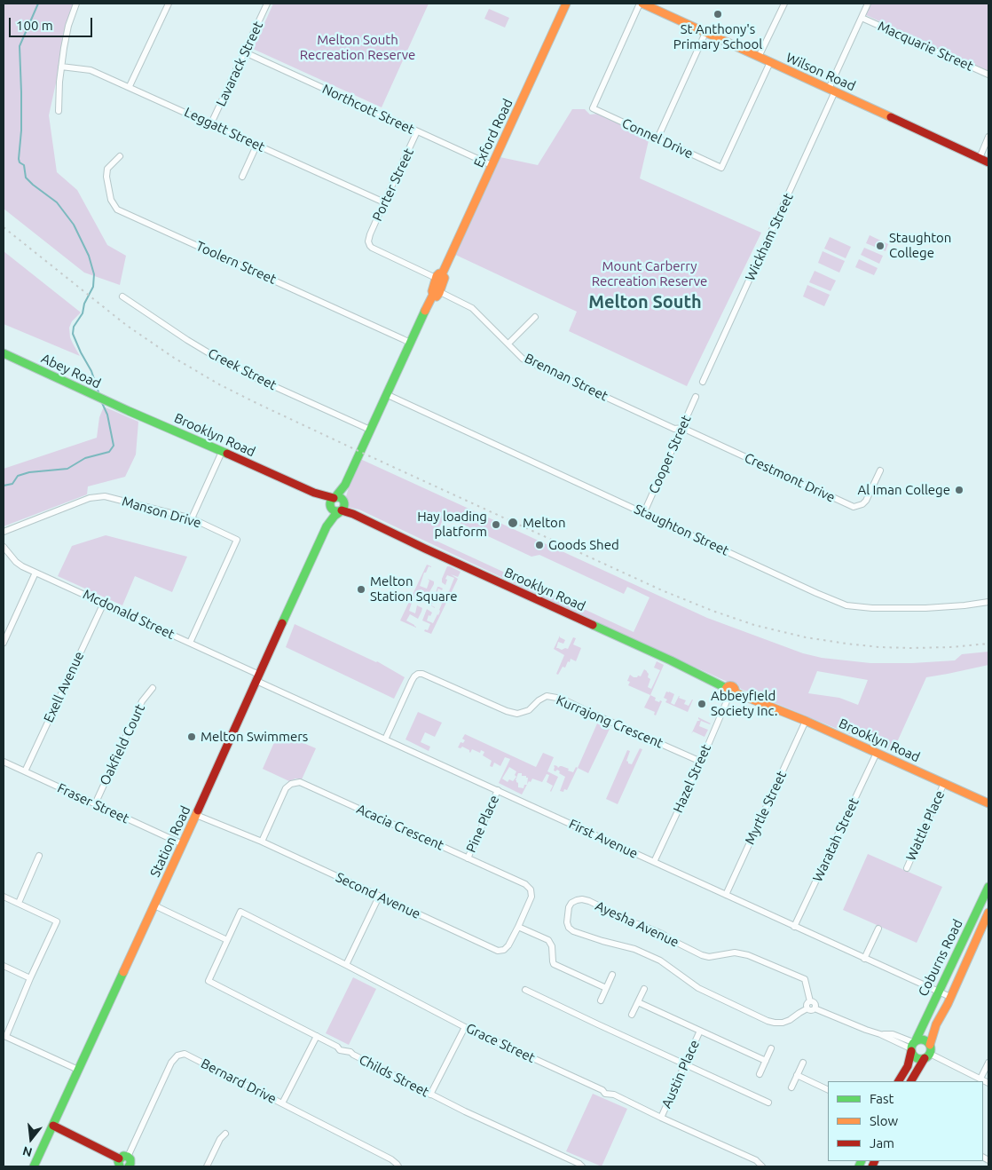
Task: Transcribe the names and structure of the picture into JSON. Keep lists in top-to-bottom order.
{
  "streets": {
    "street": [
      "Macquarie Street",
      "Lavarack Street",
      "Wilson Road",
      "Northcott Street",
      "Leggatt Street",
      "Exford Road",
      "Connel Drive",
      "Porter Street",
      "Wickham Street",
      "Toolern Street",
      "Creek Street",
      "Abey Road",
      "Brennan Street",
      "Brooklyn Road",
      "Cooper Street",
      "Crestmont Drive",
      "Manson Drive",
      "Staughton Street",
      "Mcdonald Street",
      "Exell Avenue",
      "Kurrajong Crescent",
      "Oakfield Court",
      "Hazel Street",
      "Fraser Street",
      "Myrtle Street",
      "Pine Place",
      "Wattle Place",
      "Acacia Crescent",
      "First Avenue",
      "Waratah Street",
      "Station Road",
      "Second Avenue",
      "Ayesha Avenue",
      "Coburns Road",
      "Grace Street",
      "Austin Place",
      "Childs Street",
      "Bernard Drive"
    ]
  },
  "crossings": [
    ["Macquarie Street", "Wickham Street"],
    ["Lavarack Street", "Northcott Street"],
    ["Lavarack Street", "Leggatt Street"],
    ["Wilson Road", "Connel Drive"],
    ["Wilson Road", "Wickham Street"],
    ["Northcott Street", "Exford Road"],
    ["Northcott Street", "Porter Street"],
    ["Leggatt Street", "Porter Street"],
    ["Exford Road", "Porter Street"],
    ["Exford Road", "Toolern Street"],
    ["Exford Road", "Creek Street"],
    ["Exford Road", "Brennan Street"],
    ["Exford Road", "Brooklyn Road"],
    ["Exford Road", "Staughton Street"],
    ["Exford Road", "Station Road"],
    ["Abey Road", "Brooklyn Road"],
    ["Brennan Street", "Cooper Street"],
    ["Brennan Street", "Crestmont Drive"],
    ["Brooklyn Road", "Hazel Street"],
    ["Brooklyn Road", "Myrtle Street"],
    ["Brooklyn Road", "Wattle Place"],
    ["Brooklyn Road", "Waratah Street"],
    ["Brooklyn Road", "Station Road"],
    ["Cooper Street", "Crestmont Drive"],
    ["Cooper Street", "Staughton Street"],
    ["Manson Drive", "Mcdonald Street"],
    ["Mcdonald Street", "Exell Avenue"],
    ["Mcdonald Street", "First Avenue"],
    ["Mcdonald Street", "Station Road"],
    ["Exell Avenue", "Fraser Street"],
    ["Kurrajong Crescent", "Hazel Street"],
    ["Kurrajong Crescent", "First Avenue"],
    ["Oakfield Court", "Fraser Street"],
    ["Hazel Street", "First Avenue"],
    ["Fraser Street", "Station Road"],
    ["Myrtle Street", "First Avenue"],
    ["Pine Place", "Acacia Crescent"],
    ["Pine Place", "First Avenue"],
    ["Acacia Crescent", "Second Avenue"],
    ["First Avenue", "Waratah Street"],
    ["First Avenue", "Station Road"],
    ["First Avenue", "Coburns Road"],
    ["Station Road", "Second Avenue"],
    ["Grace Street", "Austin Place"],
    ["Grace Street", "Childs Street"]
  ],
  "districts": ["Melton South"],
  "parks": ["Melton South Recreation Reserve", "Mount Carberry Recreation Reserve"],
  "places": [
    "St Anthony's Primary School",
    "Staughton College",
    "Al Iman College",
    "Melton",
    "Hay loading platform",
    "Goods Shed",
    "Melton Station Square",
    "Abbeyfield Society Inc.",
    "Melton Swimmers"
  ],
  "legend": ["Fast", "Slow", "Jam"],
  "scale_bar": "100 m",
  "north": "bottom"
}
